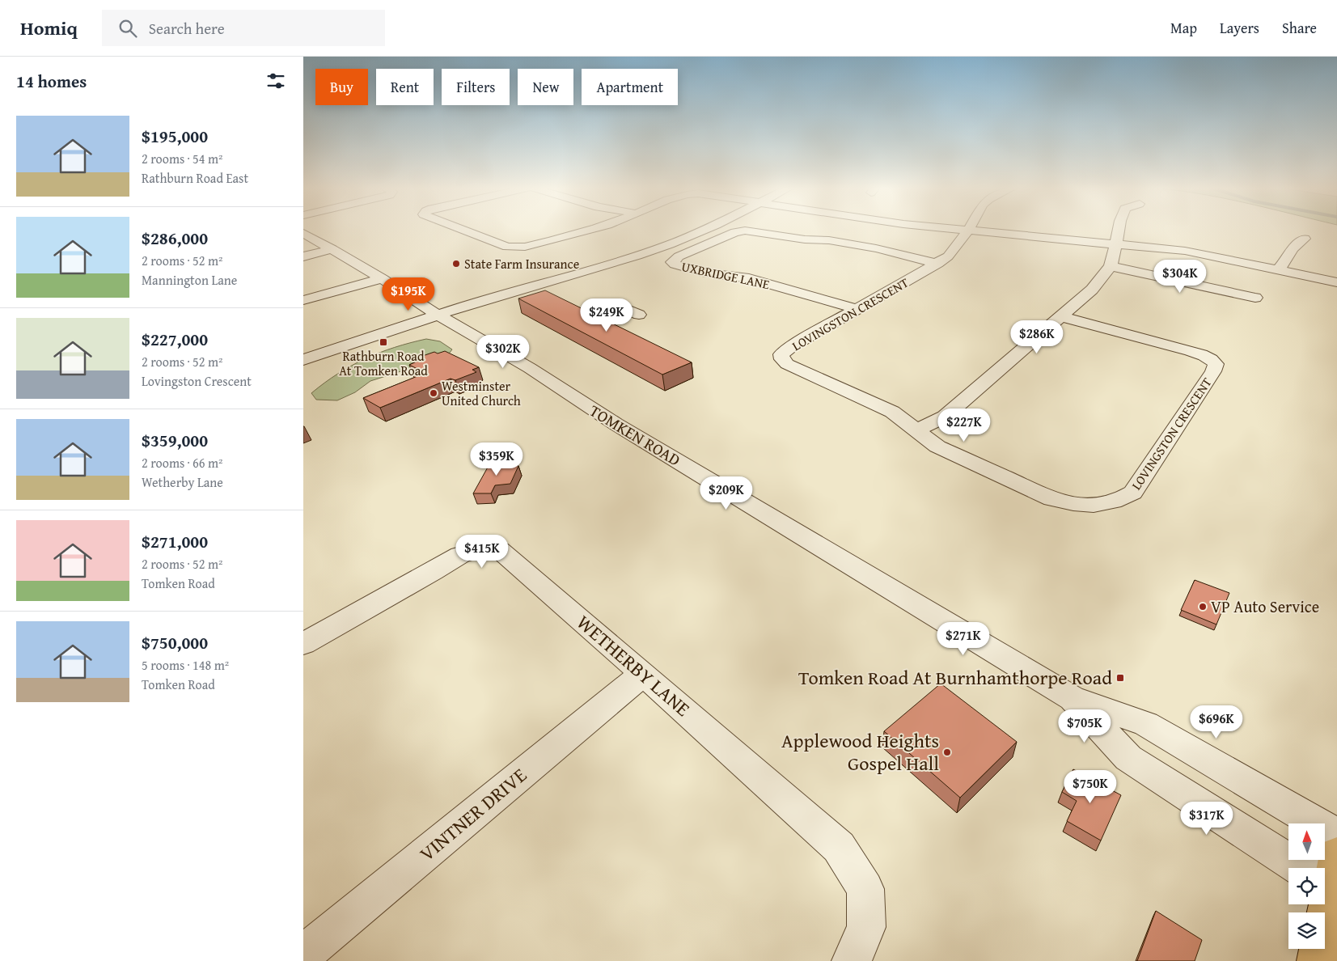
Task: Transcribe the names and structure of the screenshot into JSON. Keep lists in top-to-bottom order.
{
  "streets": {
    "street": [
      "UXBRIDGE LANE",
      "LOVINGSTON CRESCENT",
      "TOMKEN ROAD",
      "WETHERBY LANE",
      "VINTNER DRIVE"
    ]
  },
  "crossings": [
    ["UXBRIDGE LANE", "LOVINGSTON CRESCENT"],
    ["WETHERBY LANE", "VINTNER DRIVE"]
  ],
  "places": {
    "other": [
      "State Farm Insurance",
      "Westminster United Church",
      "VP Auto Service",
      "Applewood Heights Gospel Hall"
    ],
    "transit": ["Rathburn Road At Tomken Road", "Tomken Road At Burnhamthorpe Road"]
  },
  "north": "top",
  "page": {
    "header": "Homiq",
    "search": "Search here",
    "nav": ["Map", "Layers", "Share"],
    "heading": "14 homes",
    "chip": [
      "Buy",
      "Rent",
      "Filters",
      "New",
      "Apartment"
    ],
    "list": [
      {
        "name": "$195,000",
        "note": "2 rooms · 54 m² · Rathburn Road East"
      },
      {
        "name": "$286,000",
        "note": "2 rooms · 52 m² · Mannington Lane"
      },
      {
        "name": "$227,000",
        "note": "2 rooms · 52 m² · Lovingston Crescent"
      },
      {
        "name": "$359,000",
        "note": "2 rooms · 66 m² · Wetherby Lane"
      },
      {
        "name": "$271,000",
        "note": "2 rooms · 52 m² · Tomken Road"
      },
      {
        "name": "$750,000",
        "note": "5 rooms · 148 m² · Tomken Road"
      }
    ],
    "price": [
      "$304K",
      "$195K",
      "$249K",
      "$286K",
      "$302K",
      "$227K",
      "$359K",
      "$209K",
      "$415K",
      "$271K",
      "$696K",
      "$705K",
      "$750K",
      "$317K"
    ]
  }
}
